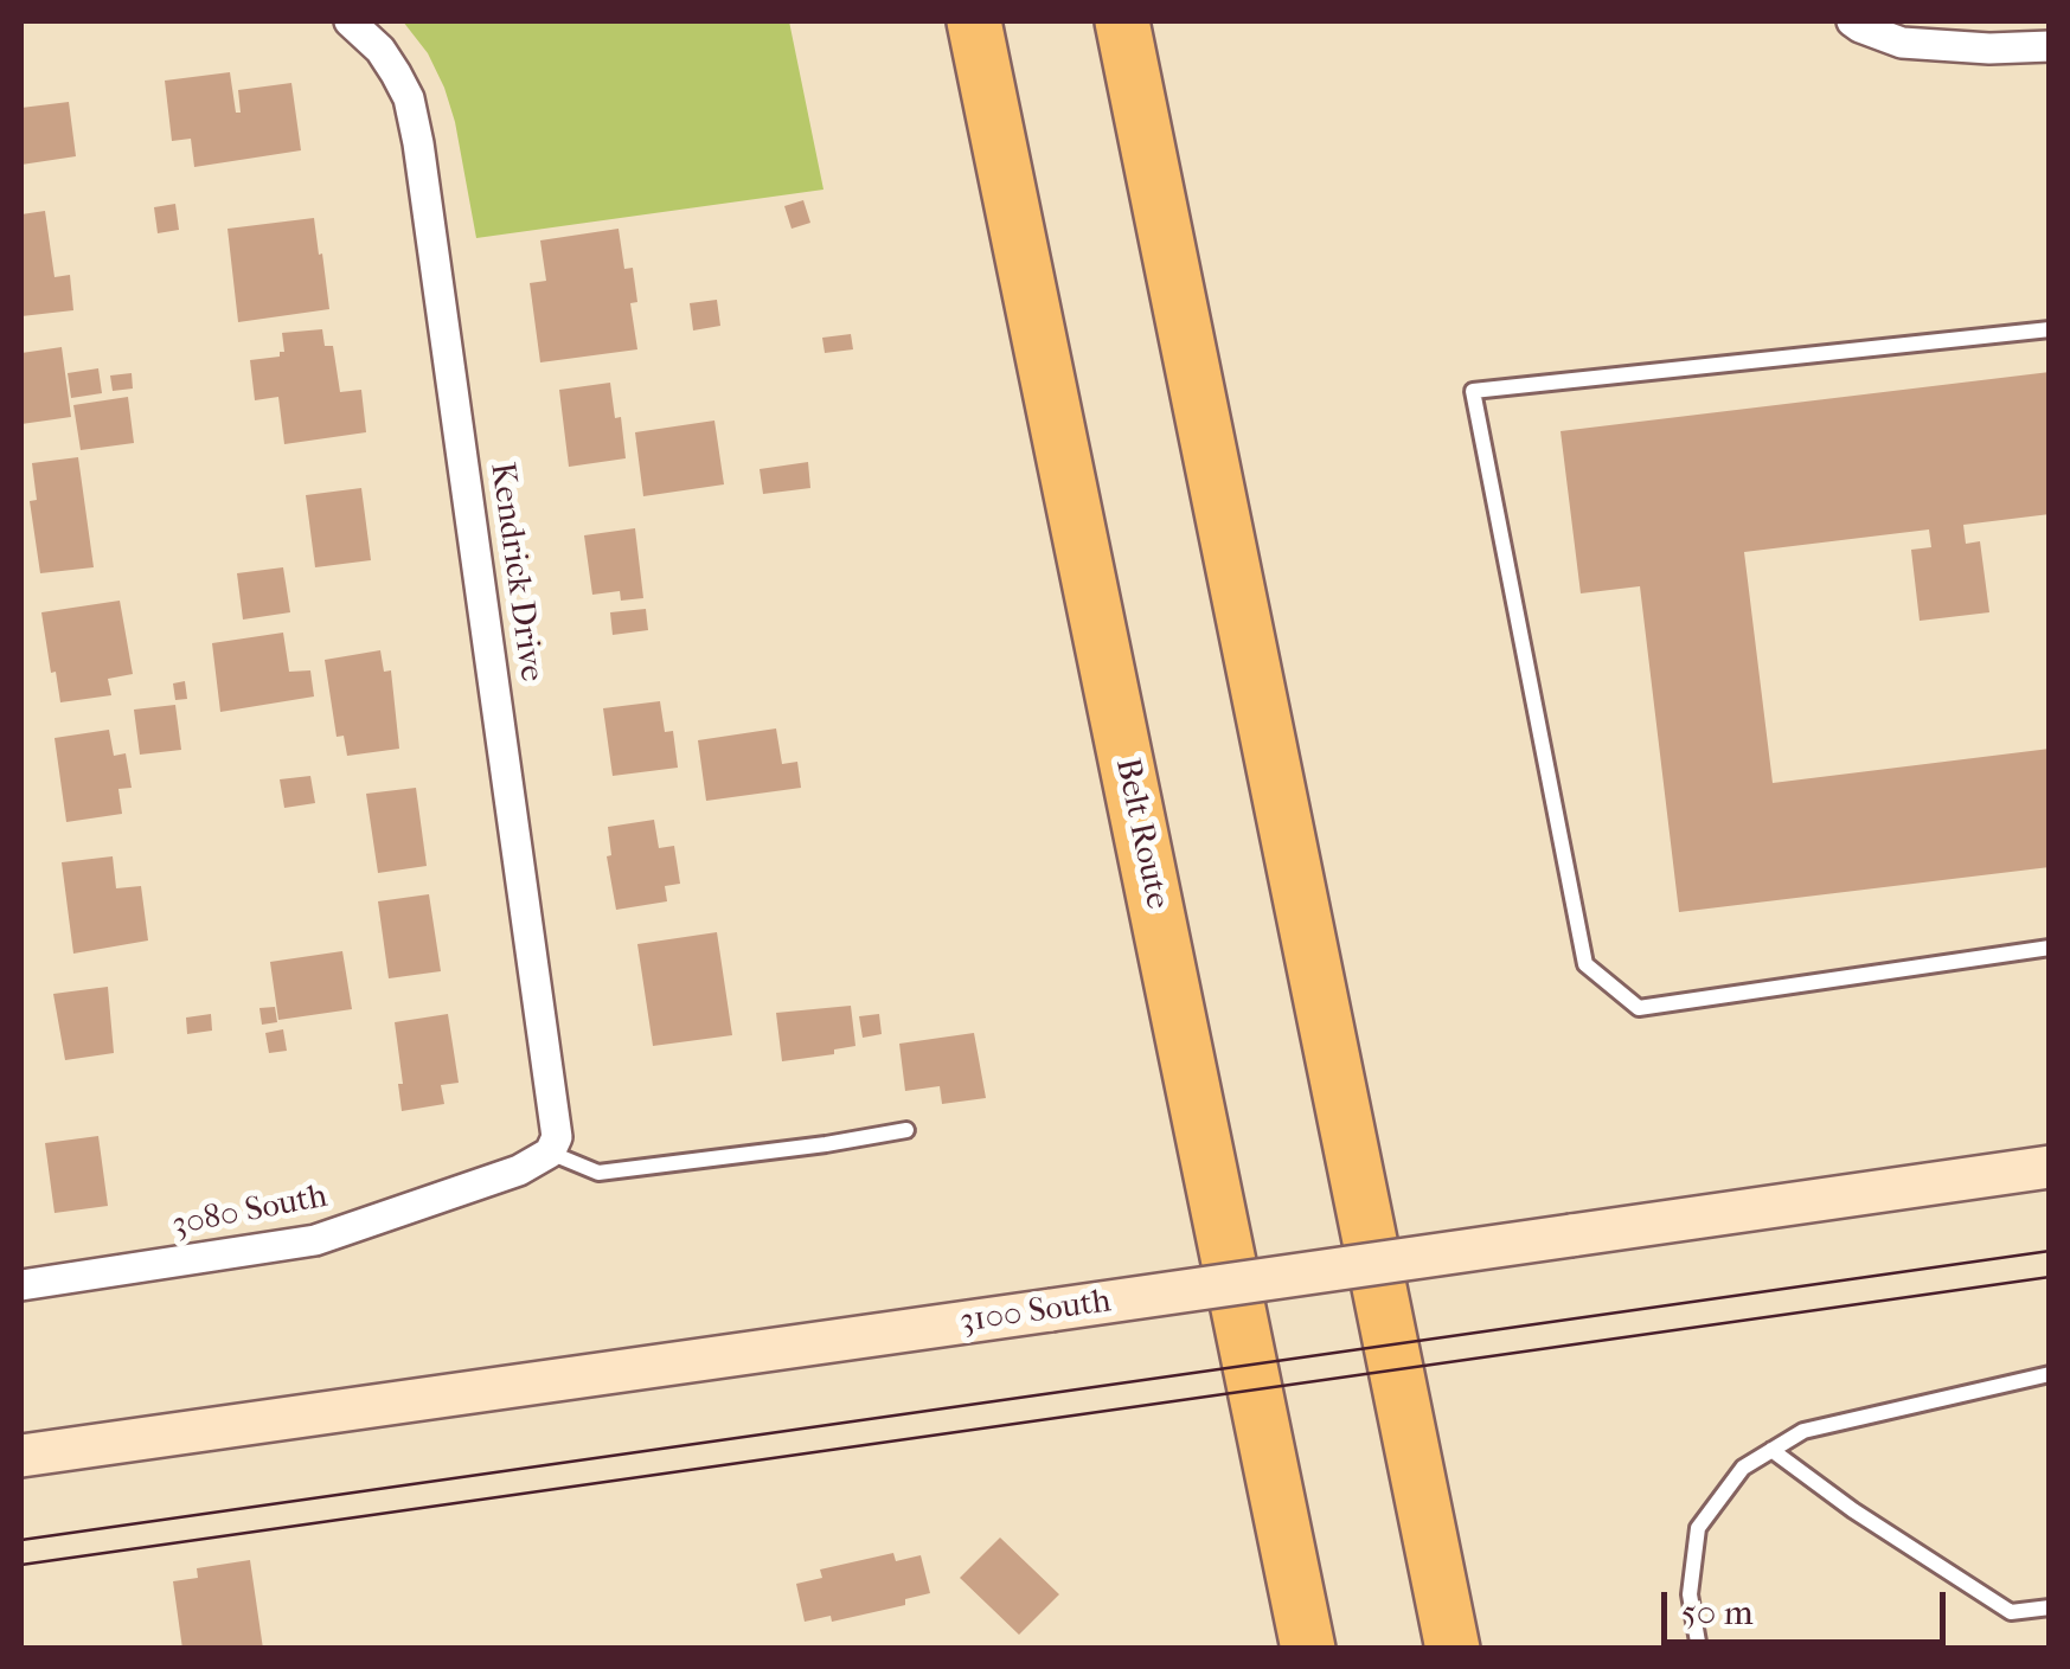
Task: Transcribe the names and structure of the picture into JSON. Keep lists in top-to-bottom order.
{
  "streets": {
    "highway": ["Belt Route"],
    "main road": ["3100 South"],
    "street": ["Kendrick Drive", "3080 South"]
  },
  "crossings": [
    ["Kendrick Drive", "3080 South"]
  ],
  "scale_bar": "50 m"
}
